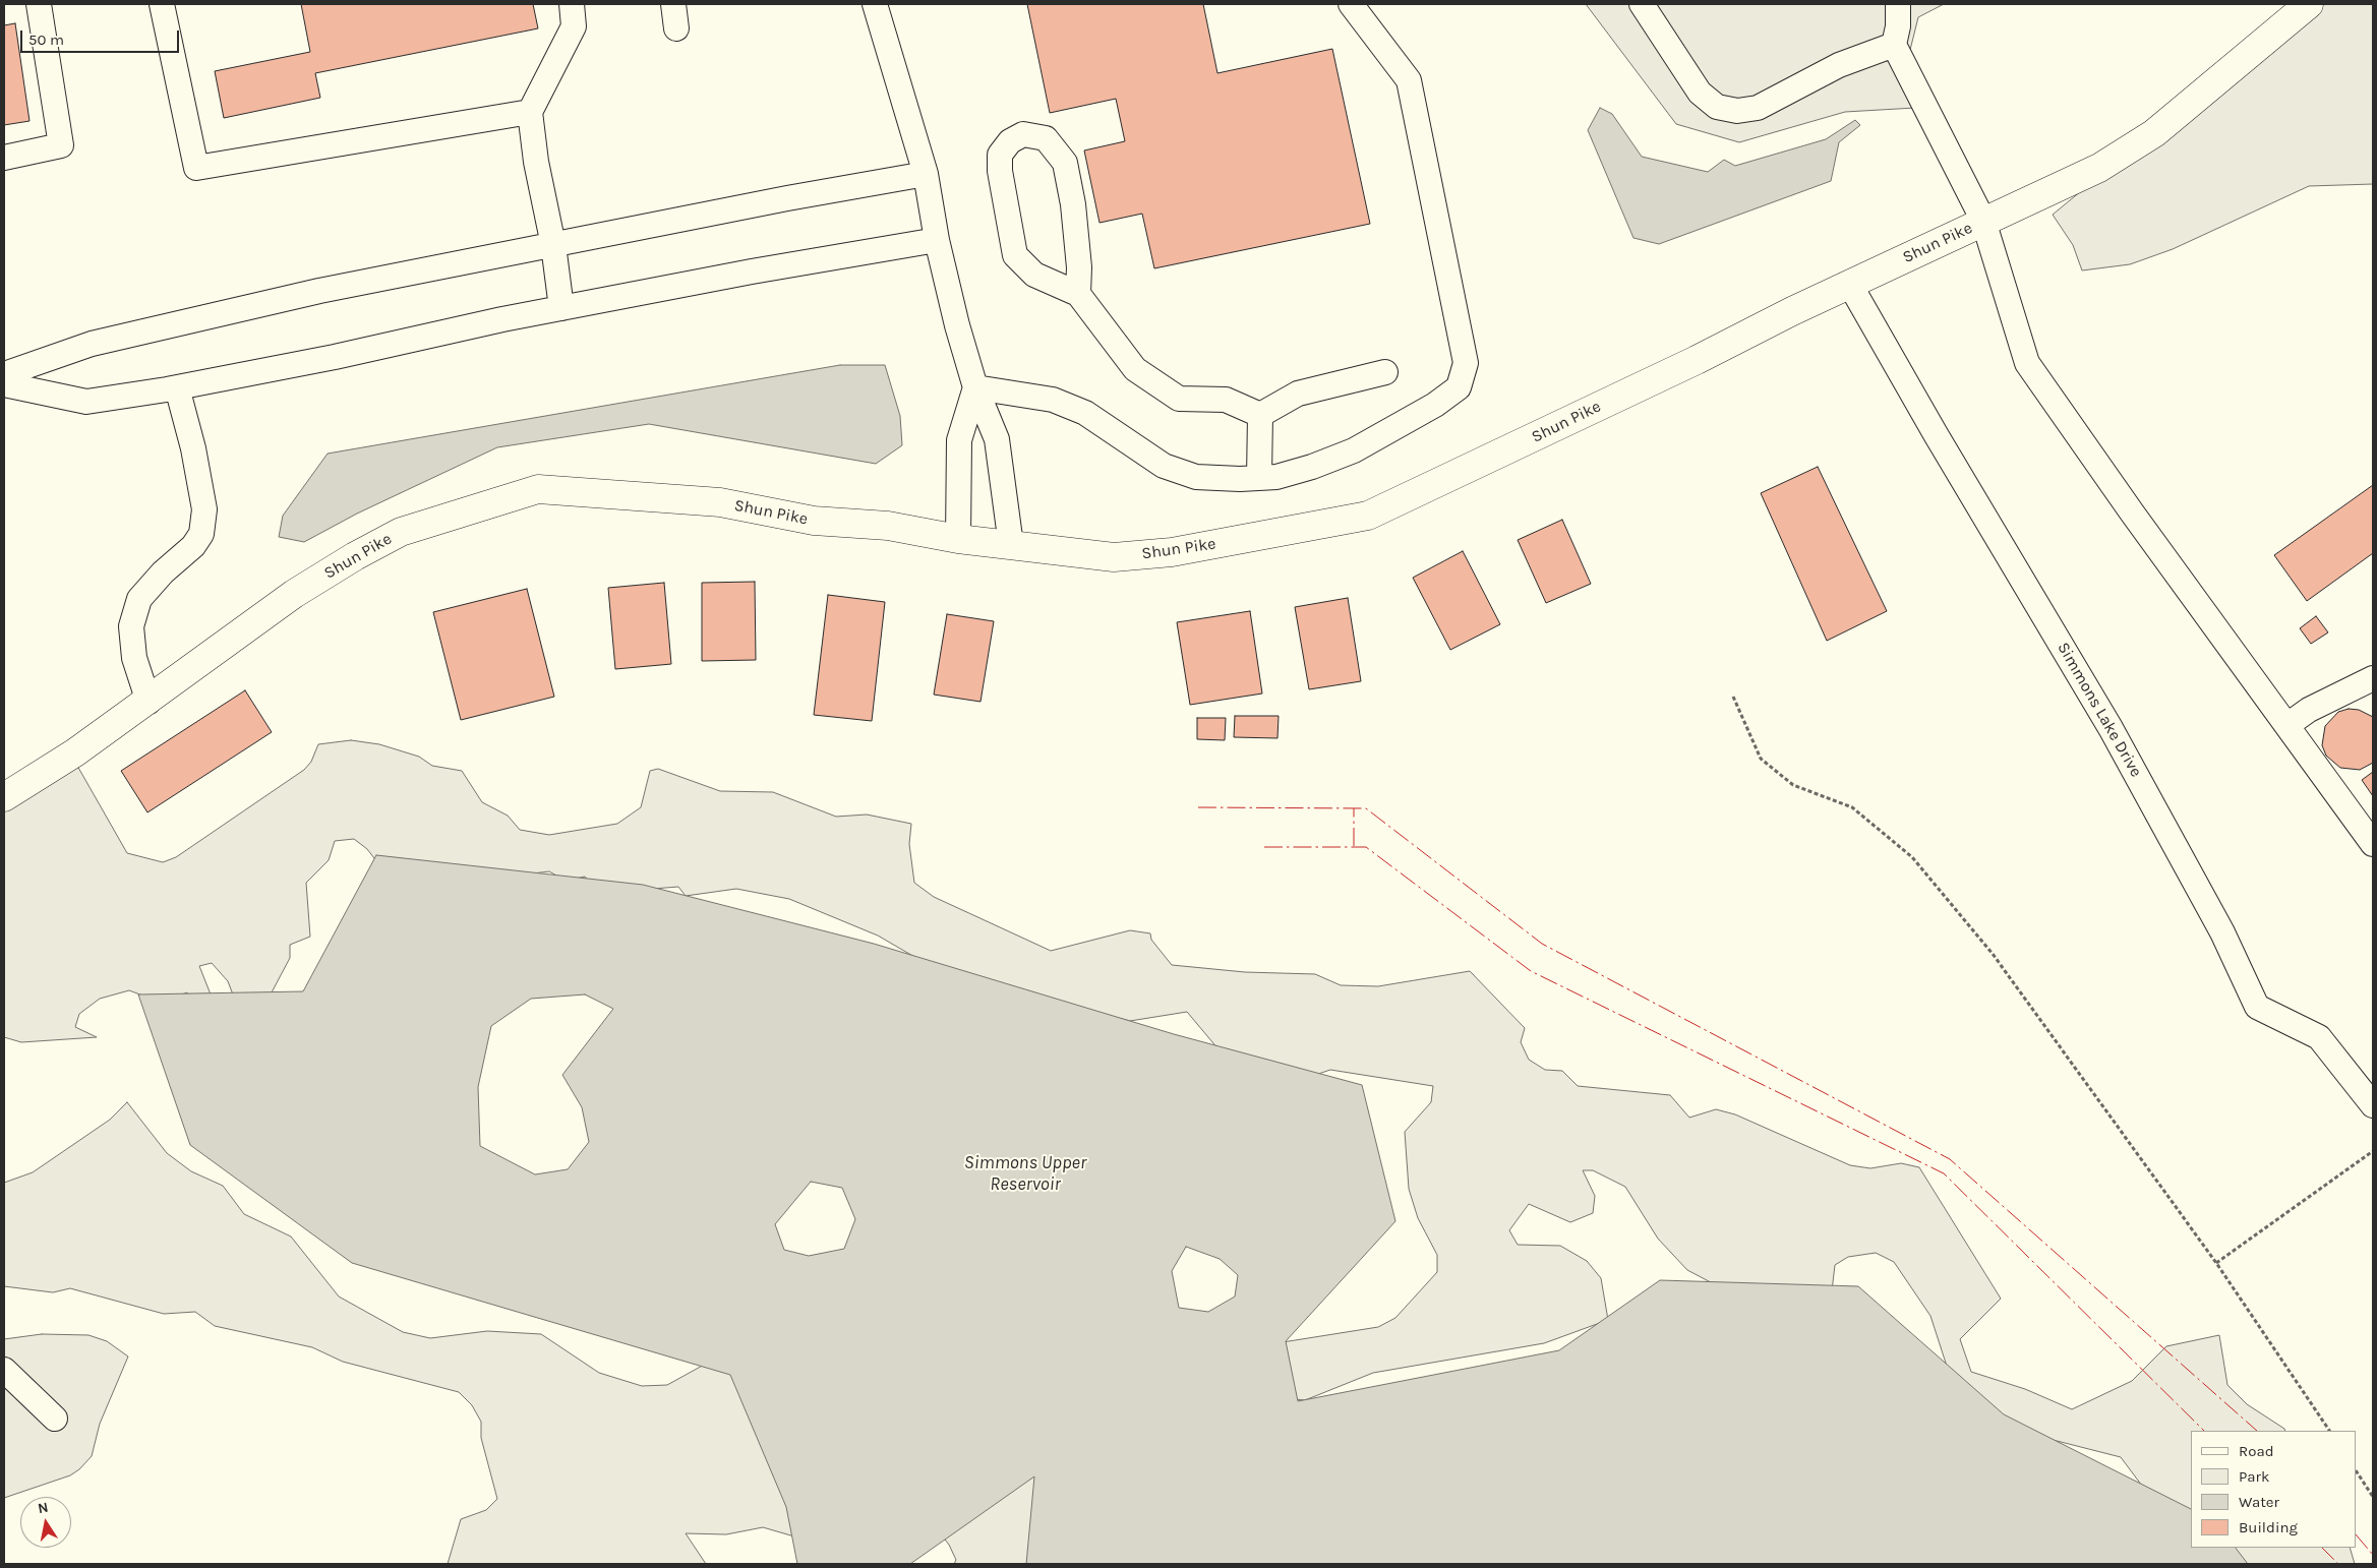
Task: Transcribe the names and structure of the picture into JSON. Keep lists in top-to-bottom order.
{
  "streets": {
    "main road": ["Shun Pike"],
    "street": ["Simmons Lake Drive"]
  },
  "crossings": [
    ["Shun Pike", "Simmons Lake Drive"]
  ],
  "water": ["Simmons Upper Reservoir"],
  "legend": [
    "Road",
    "Park",
    "Water",
    "Building"
  ],
  "scale_bar": "50 m",
  "north": "top"
}
